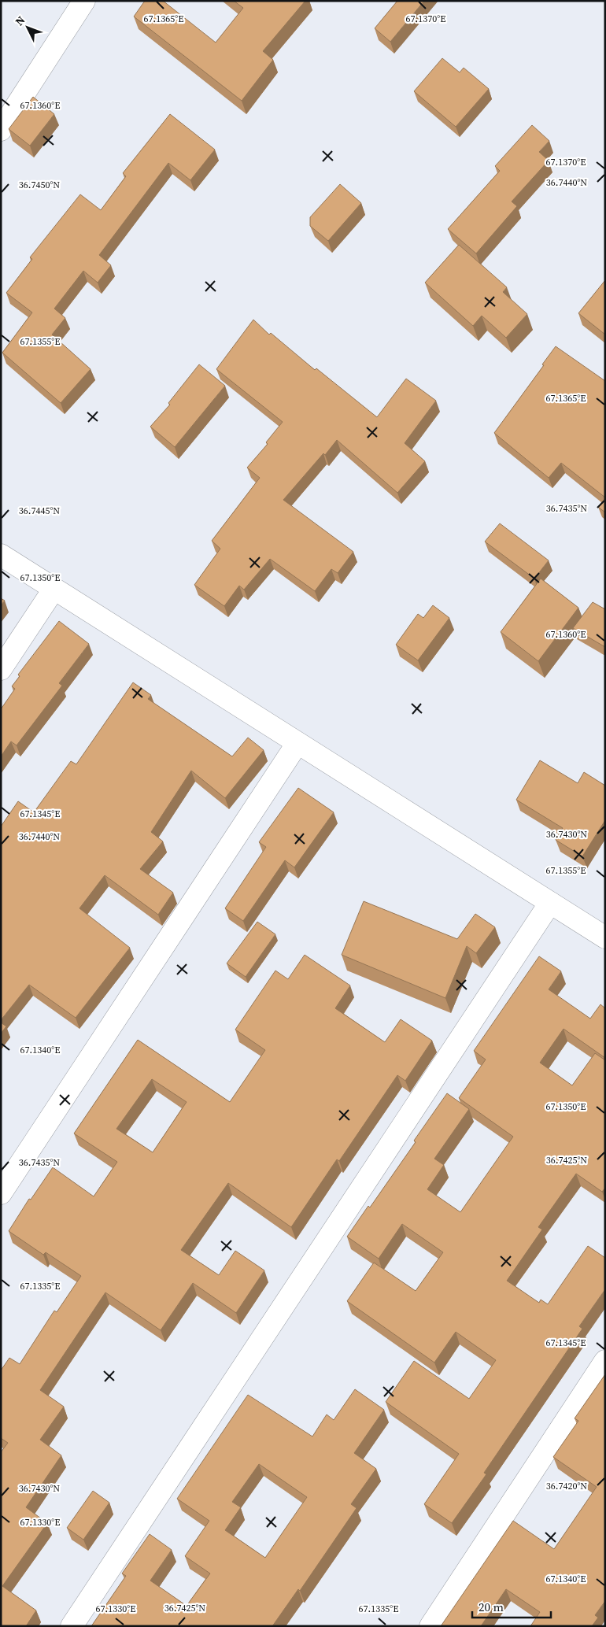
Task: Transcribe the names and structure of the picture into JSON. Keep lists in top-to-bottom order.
{
  "scale_bar": "20 m",
  "north": "top left",
  "coordinates": [
    "67.1365°E",
    "67.1370°E",
    "67.1360°E",
    "36.7440°N",
    "36.7450°N",
    "67.1355°E",
    "36.7435°N",
    "36.7445°N",
    "67.1350°E",
    "67.1345°E",
    "36.7430°N",
    "67.1340°E",
    "36.7425°N",
    "67.1335°E",
    "36.7420°N",
    "67.1330°E"
  ]
}
